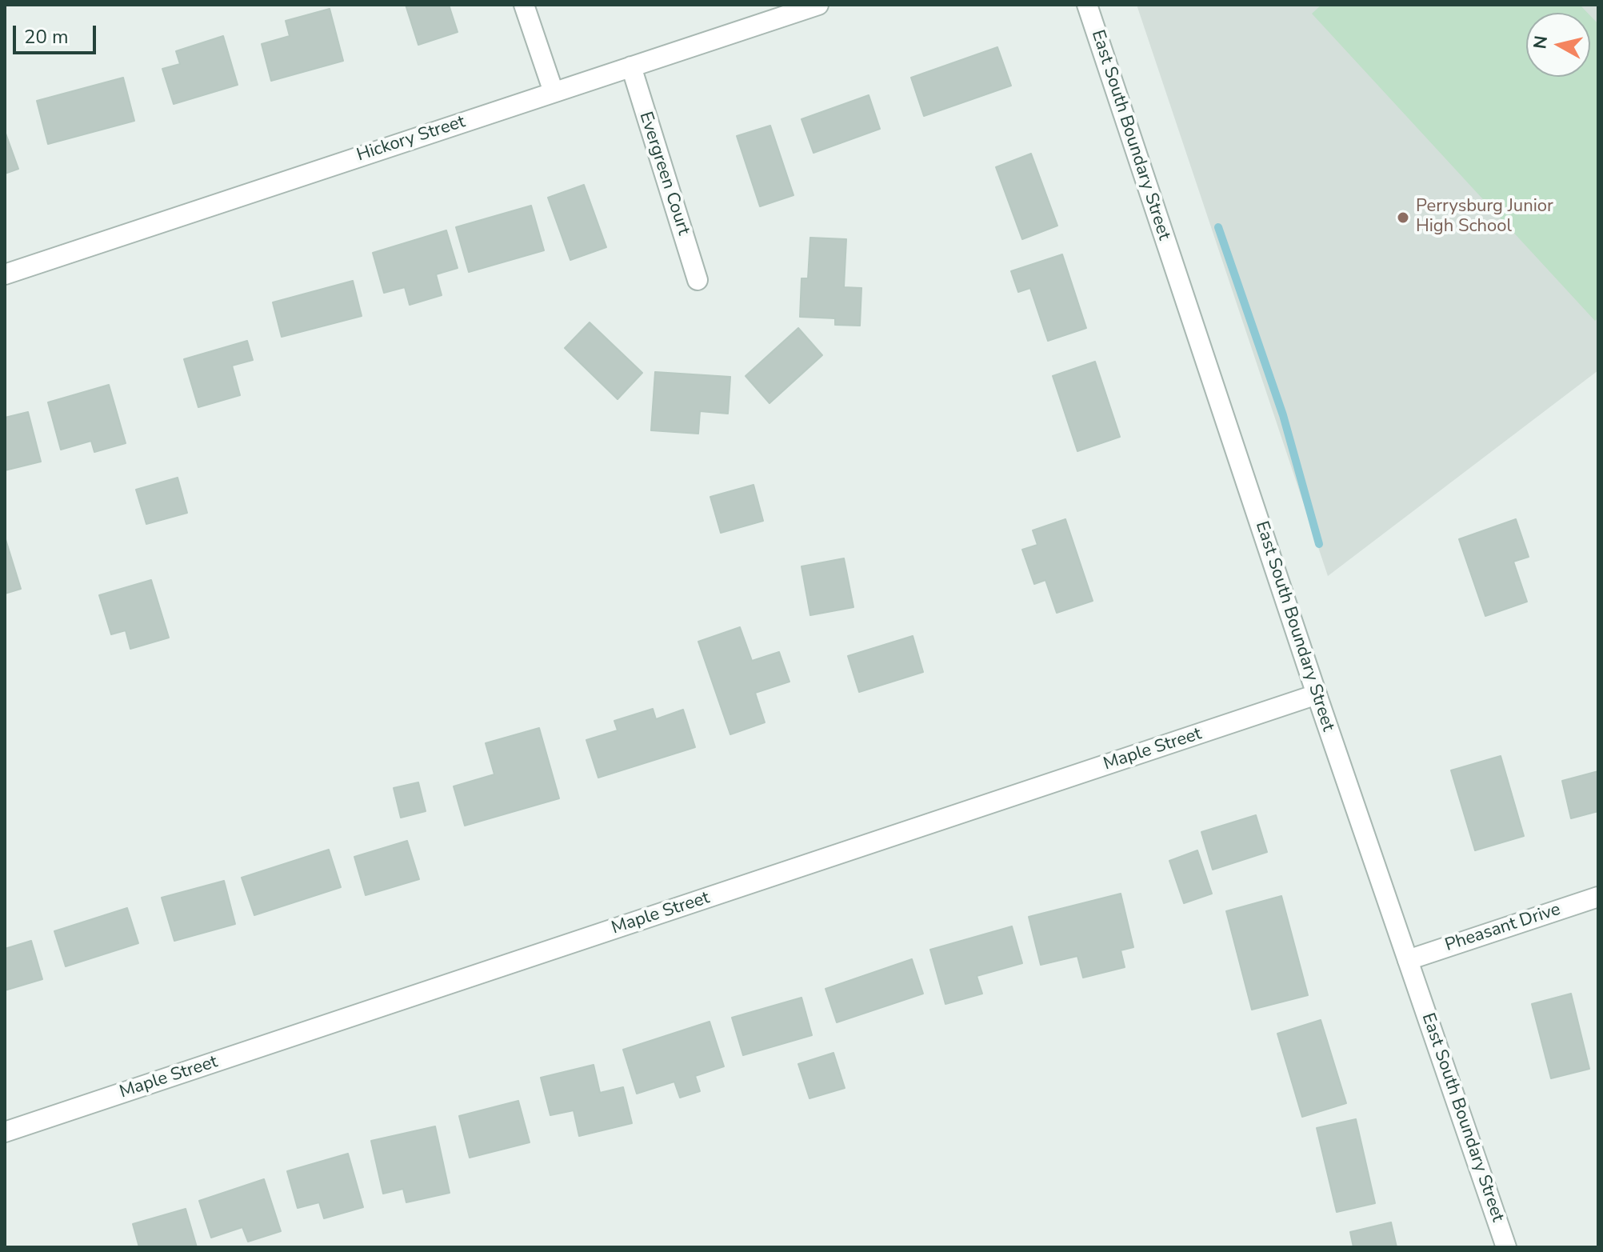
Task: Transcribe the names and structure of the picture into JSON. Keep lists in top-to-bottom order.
{
  "streets": {
    "street": [
      "East South Boundary Street",
      "Hickory Street",
      "Evergreen Court",
      "Maple Street",
      "Pheasant Drive"
    ]
  },
  "crossings": [
    ["East South Boundary Street", "Maple Street"],
    ["East South Boundary Street", "Pheasant Drive"],
    ["Hickory Street", "Evergreen Court"]
  ],
  "places": ["Perrysburg Junior High School"],
  "scale_bar": "20 m",
  "north": "left"
}
